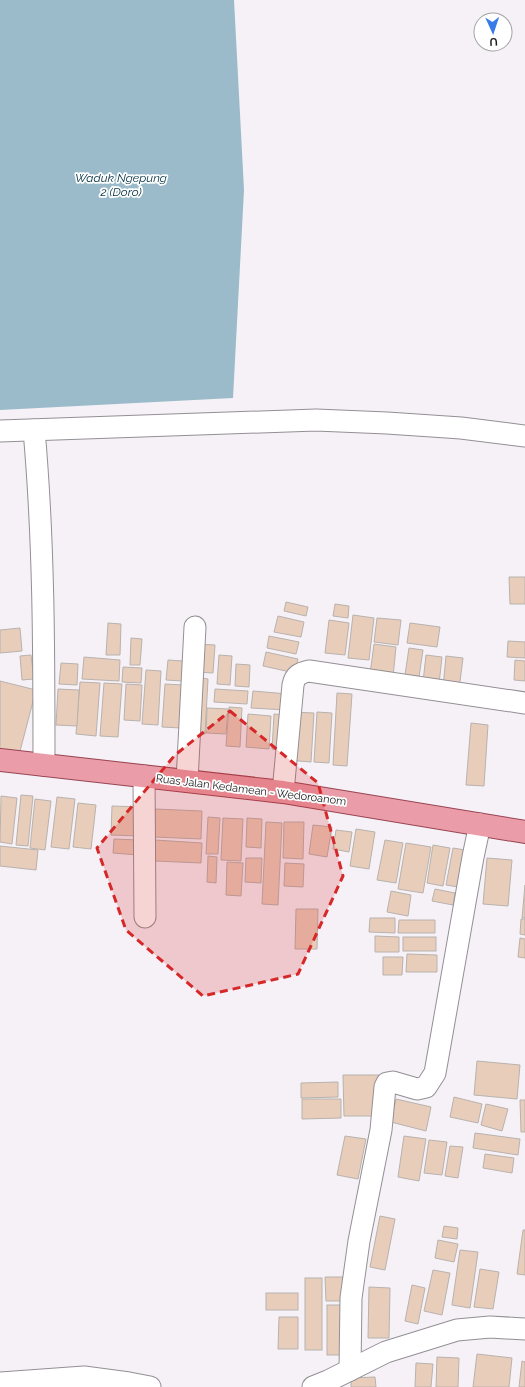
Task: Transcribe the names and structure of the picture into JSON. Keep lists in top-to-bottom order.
{
  "streets": {
    "main road": ["Ruas Jalan Kedamean - Wedoroanom"]
  },
  "water": ["Waduk Ngepung 2 (Doro)"],
  "north": "bottom"
}
